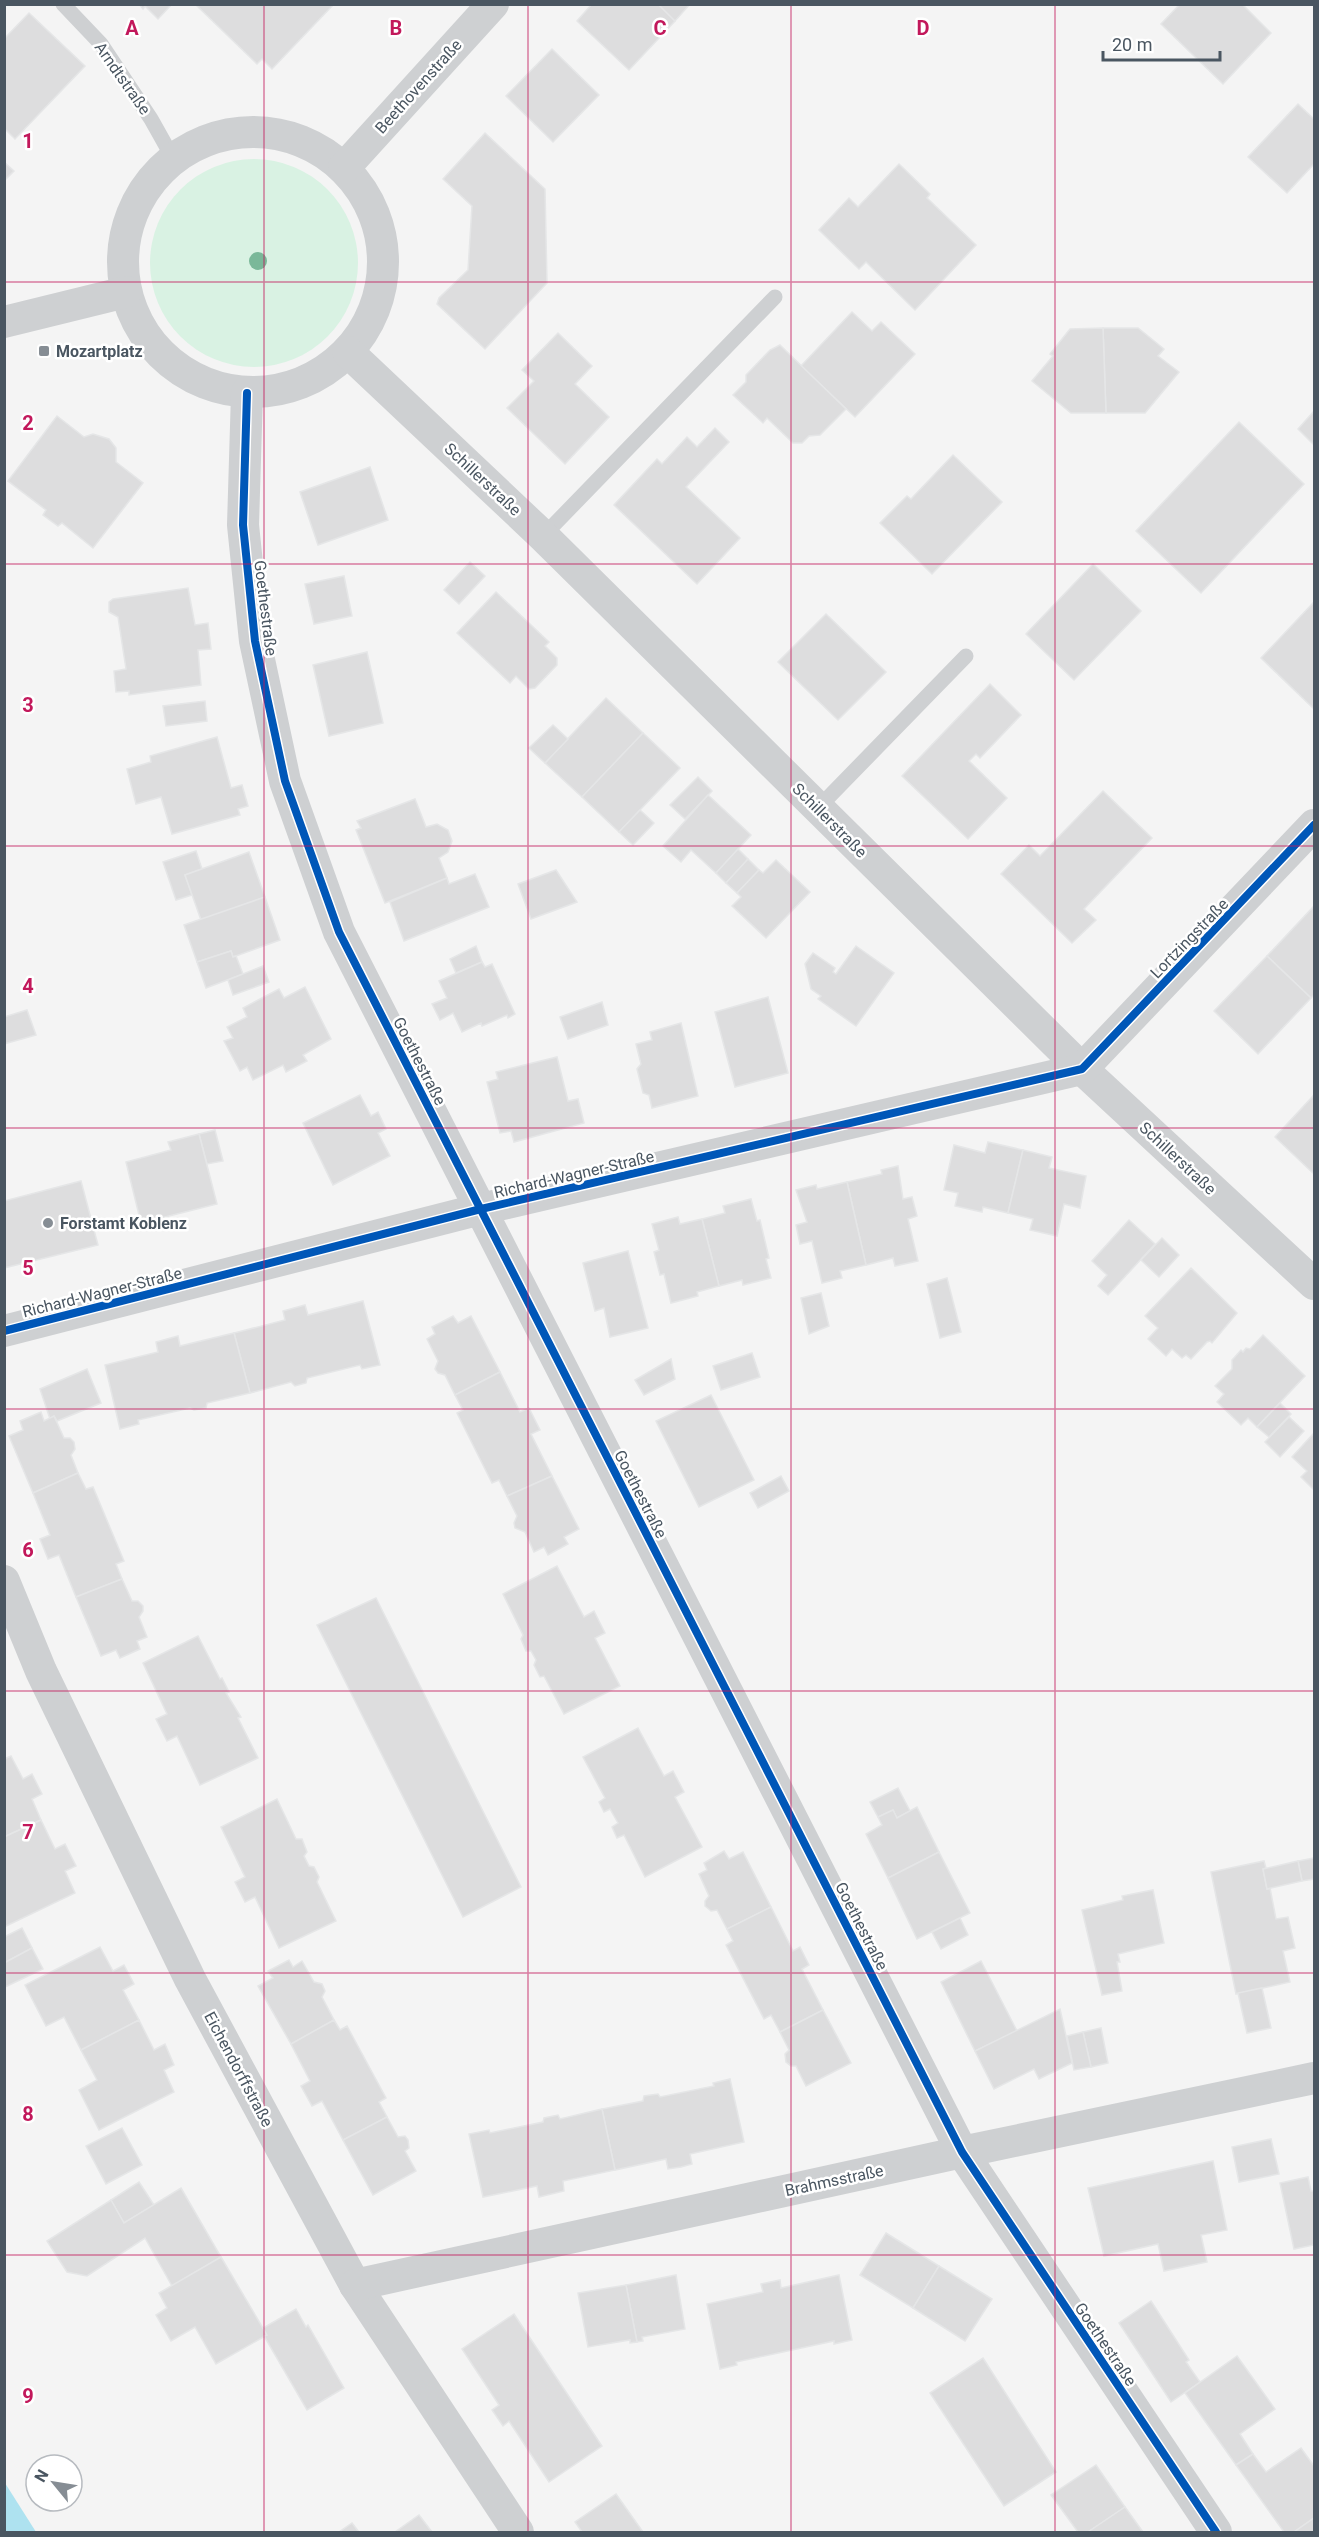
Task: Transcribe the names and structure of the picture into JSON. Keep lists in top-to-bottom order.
{
  "streets": {
    "street": [
      "Beethovenstraße",
      "Schillerstraße",
      "Goethestraße",
      "Lortzingstraße",
      "Richard-Wagner-Straße",
      "Eichendorffstraße",
      "Brahmsstraße"
    ],
    "lane": ["Arndtstraße"]
  },
  "crossings": [
    ["Schillerstraße", "Lortzingstraße"],
    ["Schillerstraße", "Richard-Wagner-Straße"],
    ["Goethestraße", "Richard-Wagner-Straße"],
    ["Goethestraße", "Brahmsstraße"],
    ["Lortzingstraße", "Richard-Wagner-Straße"],
    ["Eichendorffstraße", "Brahmsstraße"]
  ],
  "places": {
    "transit": ["Mozartplatz"],
    "other": ["Forstamt Koblenz"]
  },
  "scale_bar": "20 m",
  "north": "top left",
  "grid": {
    "columns": [
      "A",
      "B",
      "C",
      "D"
    ],
    "rows": [
      "1",
      "2",
      "3",
      "4",
      "5",
      "6",
      "7",
      "8",
      "9"
    ]
  }
}
